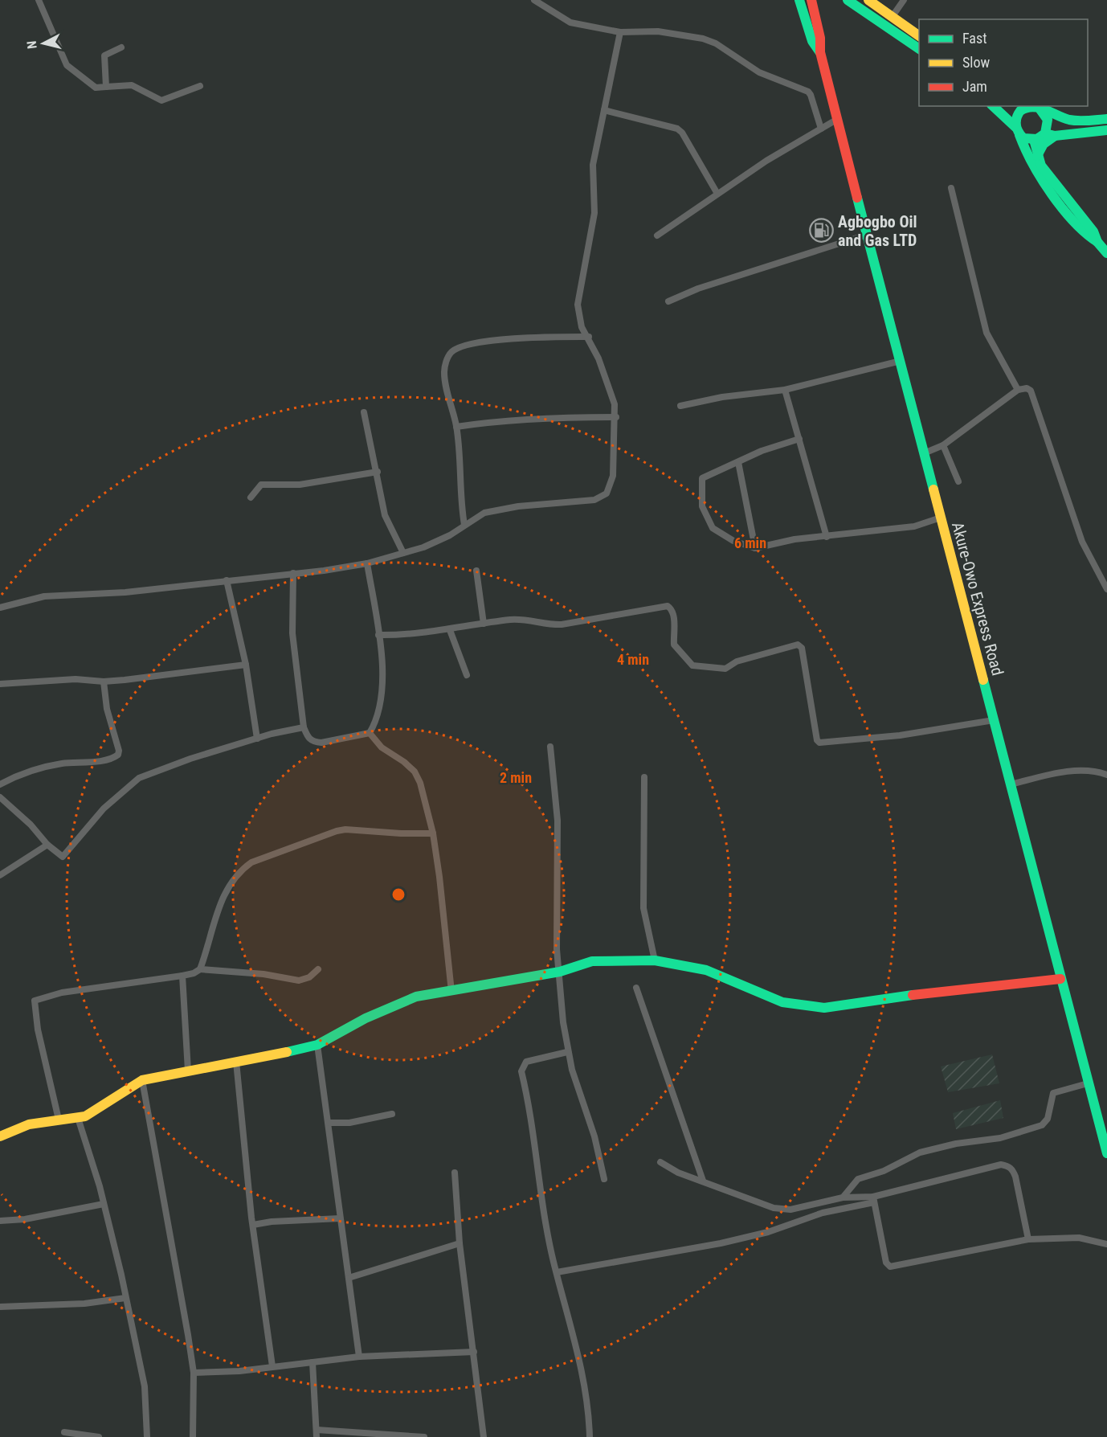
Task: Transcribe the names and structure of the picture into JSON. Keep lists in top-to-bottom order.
{
  "streets": {
    "main road": ["Akure-Owo Express Road"]
  },
  "places": {
    "fuel station": ["Agbogbo Oil and Gas LTD"]
  },
  "legend": ["Fast", "Slow", "Jam"],
  "north": "left",
  "rings": ["6 min", "4 min", "2 min"]
}
